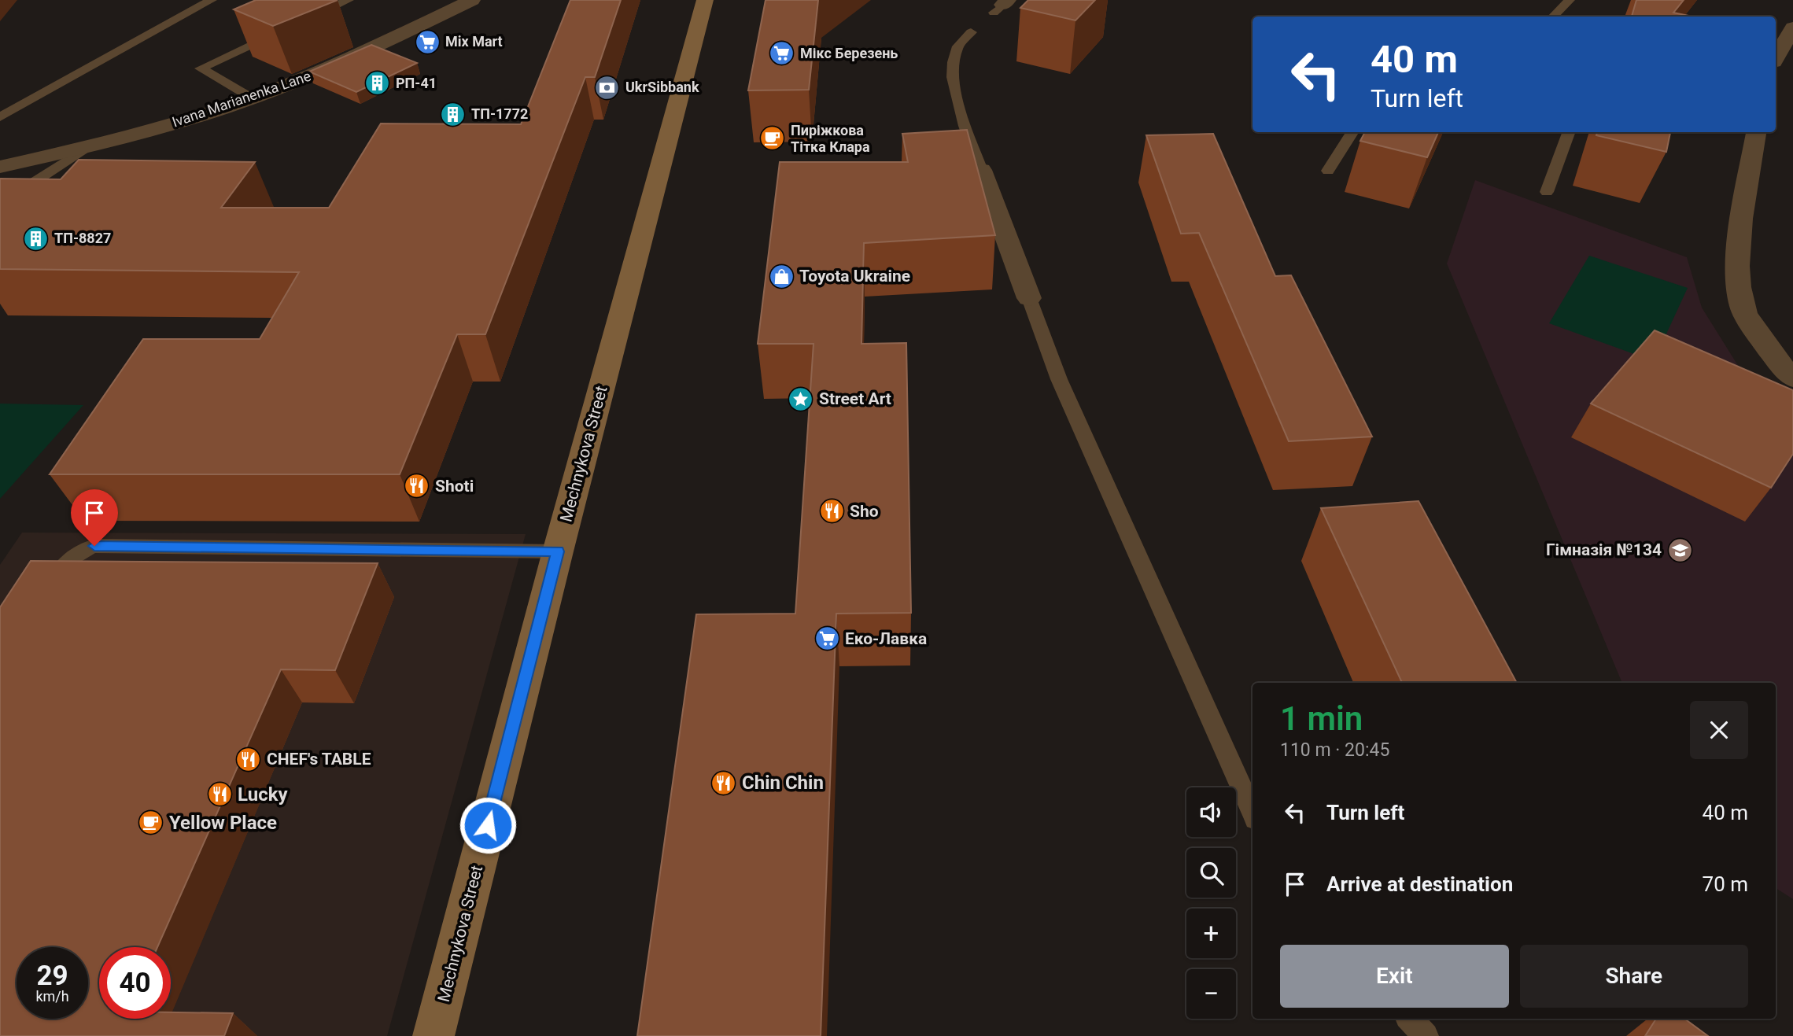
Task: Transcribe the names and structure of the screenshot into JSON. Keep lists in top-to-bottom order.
{
  "streets": {
    "street": ["Ivana Marianenka Lane", "Mechnykova Street"]
  },
  "places": {
    "supermarket": ["Mix Mart", "Мікс Березень", "Еко-Лавка"],
    "building": ["РП-41", "ТП-1772", "ТП-8827"],
    "bank": ["UkrSibbank"],
    "cafe": ["Пиріжкова Тітка Клара", "Yellow Place"],
    "shop": ["Toyota Ukraine"],
    "place": ["Street Art"],
    "restaurant": [
      "Shoti",
      "Sho",
      "CHEF's TABLE",
      "Chin Chin",
      "Lucky"
    ],
    "school or university": ["Гімназія №134"]
  },
  "page": {
    "turn": ["40 m", "Turn left"],
    "heading": ["1 min", "110 m · 20:45"],
    "list": [
      {
        "name": "Turn left",
        "value": "40 m"
      },
      {
        "name": "Arrive at destination",
        "value": "70 m"
      }
    ],
    "map_buttons": ["+", "−"],
    "buttons": ["Exit", "Share"],
    "speed": "29 km/h",
    "limit": "40"
  }
}
